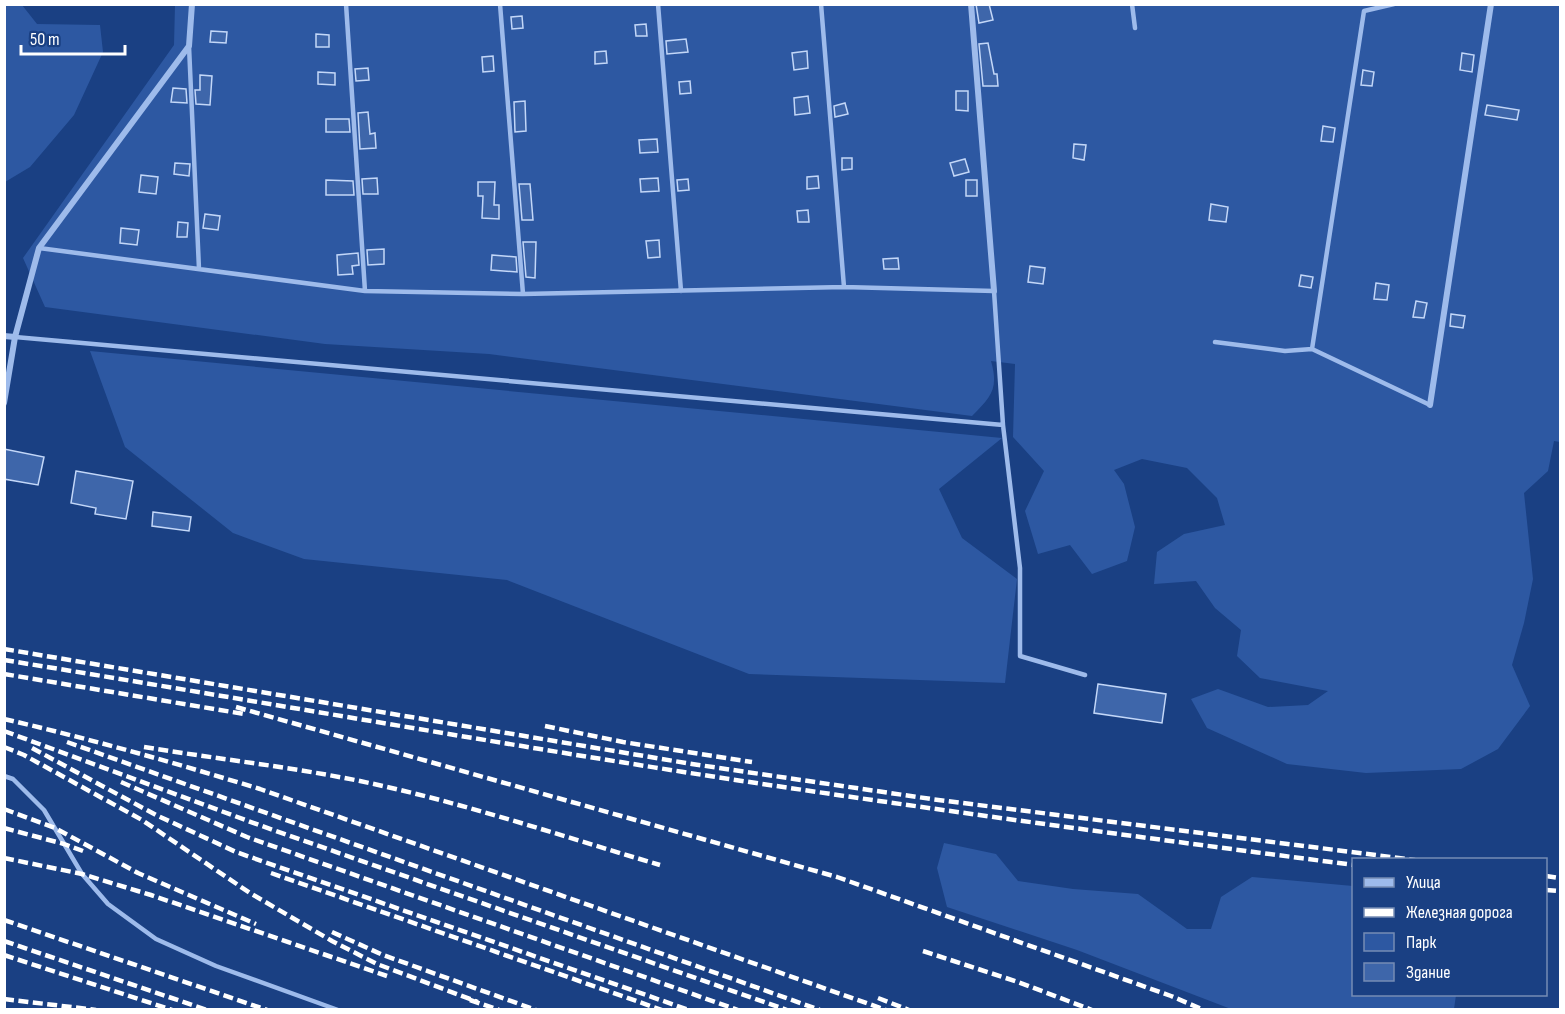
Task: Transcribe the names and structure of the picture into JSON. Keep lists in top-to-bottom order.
{
  "legend": [
    "Улица",
    "Железная дорога",
    "Парк",
    "Здание"
  ],
  "scale_bar": "50 m"
}
